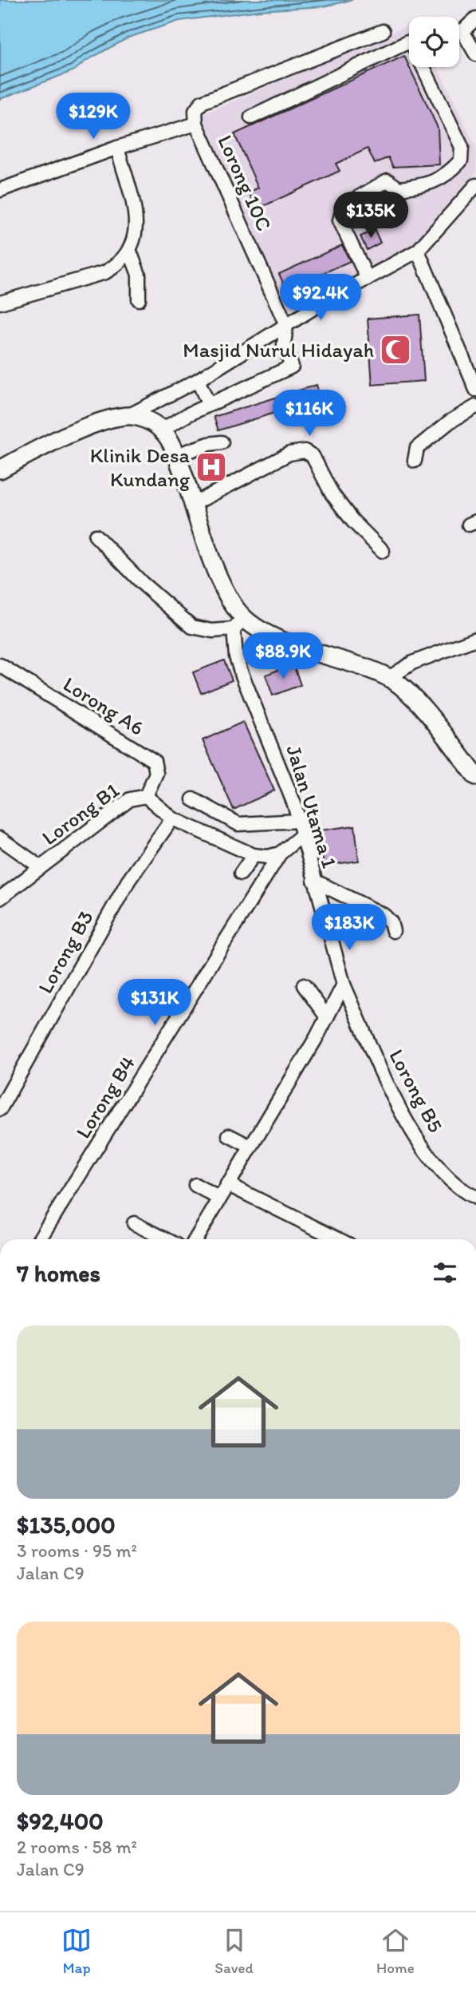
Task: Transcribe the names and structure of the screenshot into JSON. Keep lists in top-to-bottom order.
{
  "streets": {
    "street": [
      "Lorong 10C",
      "Lorong A6",
      "Jalan Utama 1",
      "Lorong B1",
      "Lorong B3",
      "Lorong B5",
      "Lorong B4"
    ]
  },
  "crossings": [
    ["Lorong A6", "Lorong B1"],
    ["Jalan Utama 1", "Lorong B5"],
    ["Jalan Utama 1", "Lorong B4"],
    ["Lorong B1", "Lorong B3"],
    ["Lorong B1", "Lorong B4"]
  ],
  "places": {
    "mosque": ["Masjid Nurul Hidayah"],
    "hospital": ["Klinik Desa Kundang"]
  },
  "page": {
    "price": [
      "$129K",
      "$135K",
      "$92.4K",
      "$116K",
      "$88.9K",
      "$183K",
      "$131K"
    ],
    "heading": "7 homes",
    "list": [
      {
        "name": "$135,000",
        "note": "3 rooms · 95 m² · Jalan C9"
      },
      {
        "name": "$92,400",
        "note": "2 rooms · 58 m² · Jalan C9"
      }
    ],
    "tabs": ["Map", "Saved", "Home"]
  }
}
